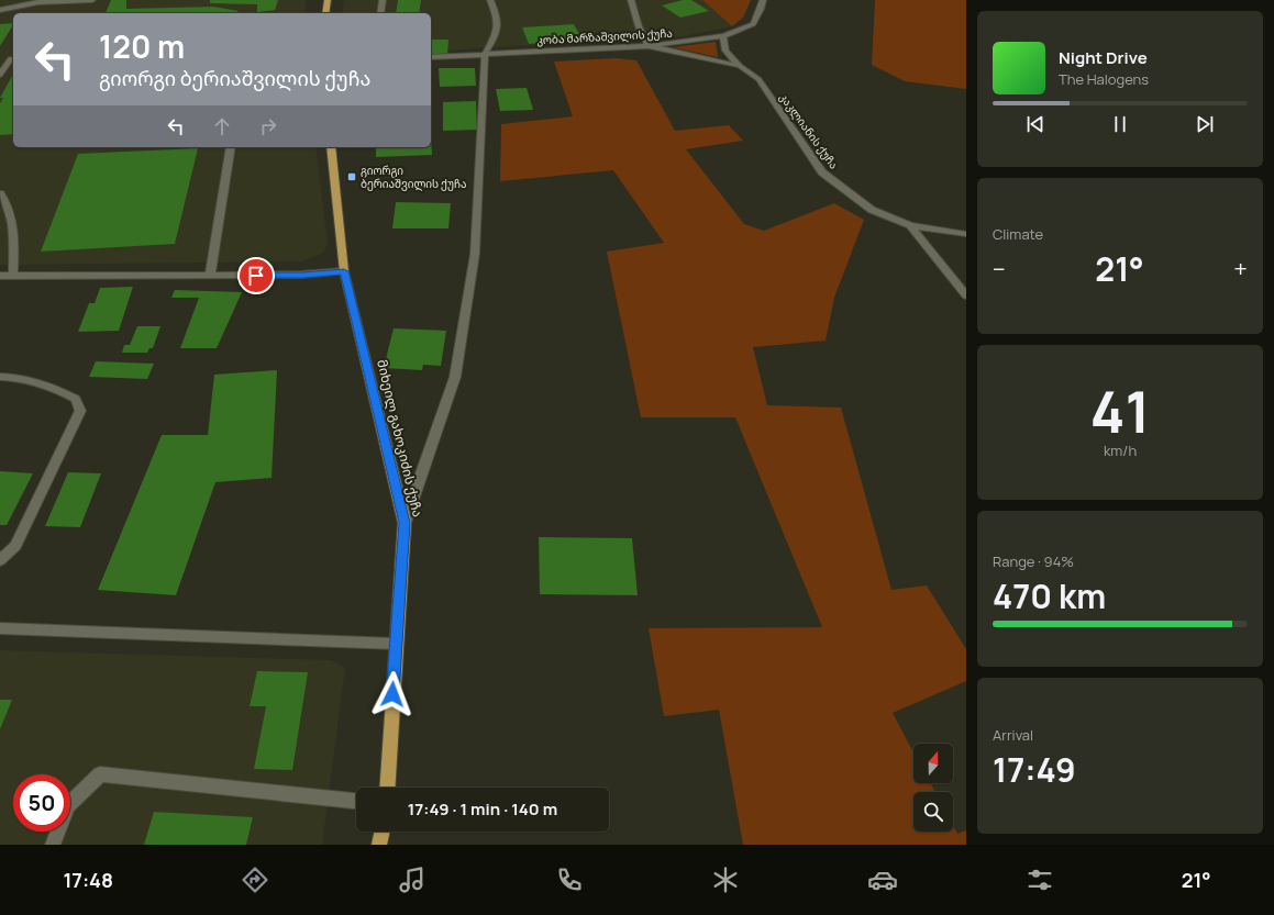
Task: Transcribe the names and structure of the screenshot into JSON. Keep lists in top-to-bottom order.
{
  "streets": {
    "main road": ["მიხეილ გახოკიძის ქუჩა"],
    "street": ["კობა მარზაშვილის ქუჩა", "კაკლიანის ქუჩა"]
  },
  "crossings": [
    ["კობა მარზაშვილის ქუჩა", "კაკლიანის ქუჩა"]
  ],
  "places": {
    "transit": ["გიორგი ბერიაშვილის ქუჩა"]
  },
  "north": "top",
  "page": {
    "turn": ["120 m", "გიორგი ბერიაშვილის ქუჩა"],
    "song": ["Night Drive", "The Halogens"],
    "tile": [
      "Climate",
      ["41", "km/h"],
      ["Range · 94%", "470 km"],
      ["Arrival", "17:49"]
    ],
    "heat": ["−", "21°", "+"],
    "limit": "50",
    "trip": "17:49 · 1 min · 140 m",
    "tabs": ["17:48", "21°"]
  }
}
